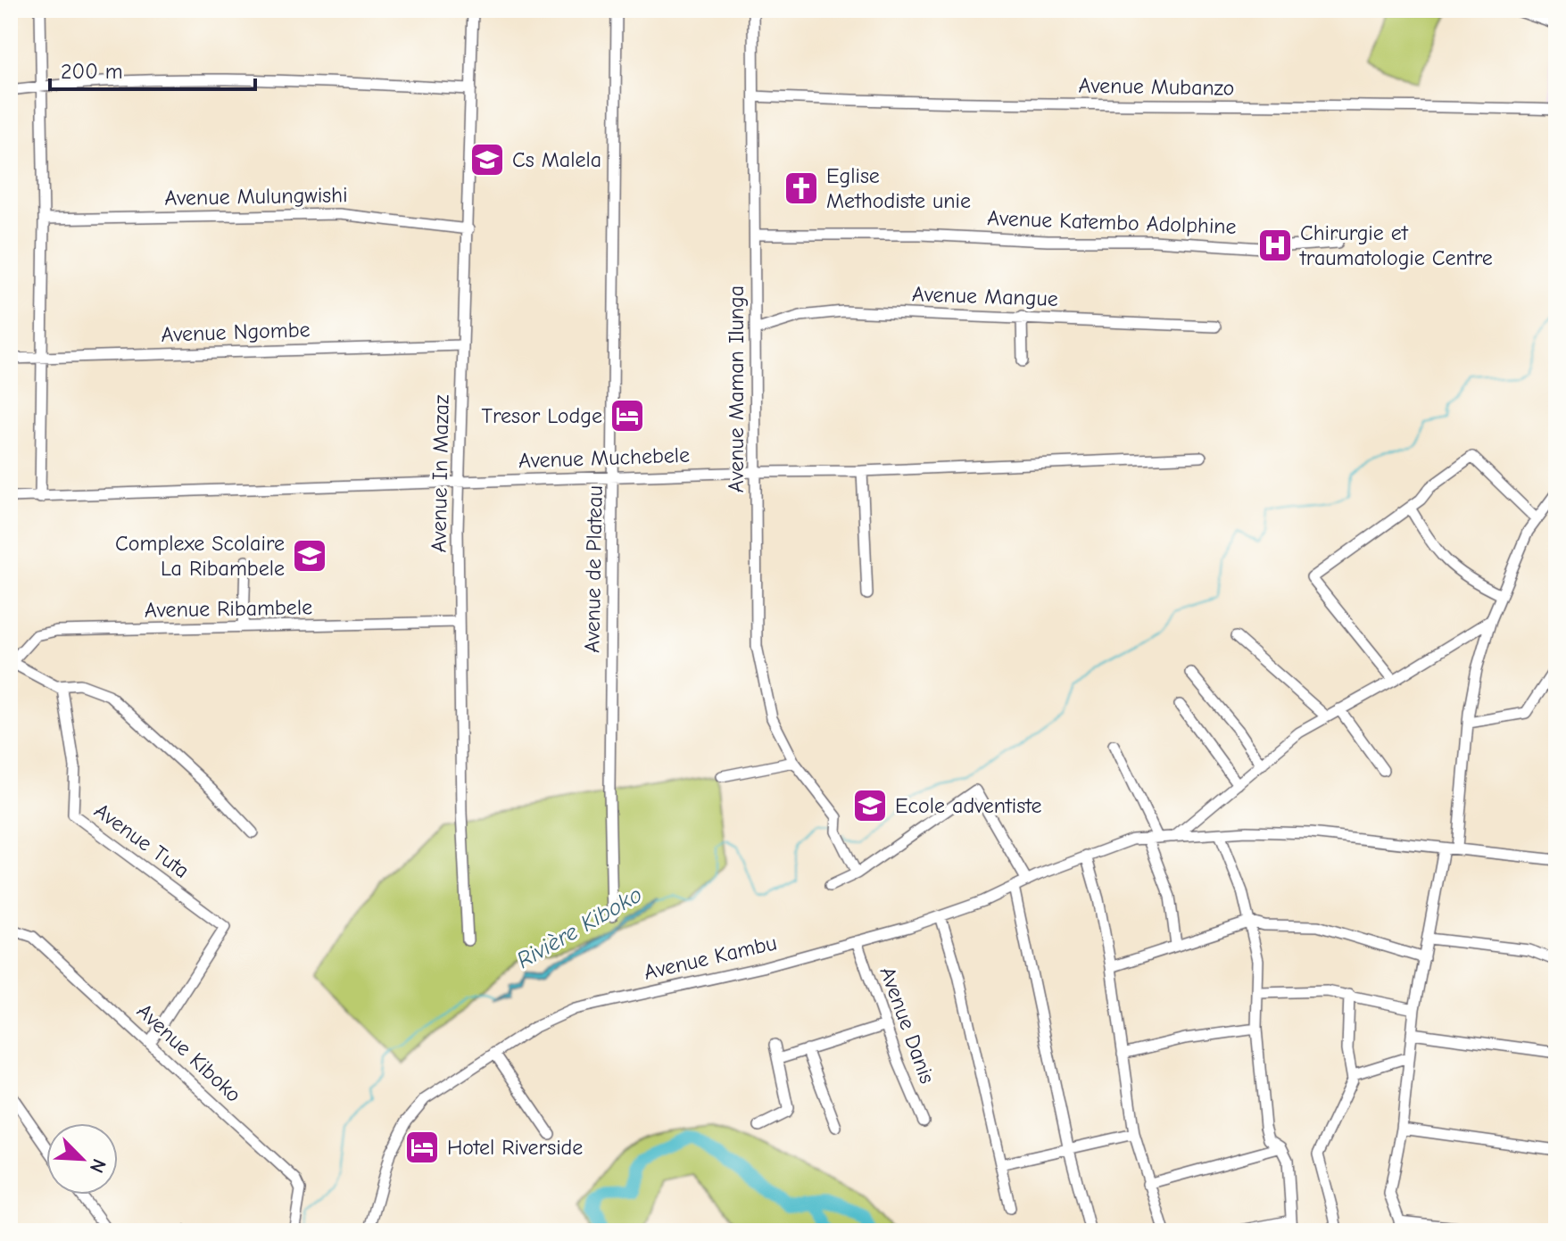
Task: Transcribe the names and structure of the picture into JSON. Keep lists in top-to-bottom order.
{
  "streets": {
    "street": [
      "Avenue Mubanzo",
      "Avenue Mulungwishi",
      "Avenue Katembo Adolphine",
      "Avenue Mangue",
      "Avenue Ngombe",
      "Avenue Maman Ilunga",
      "Avenue Muchebele",
      "Avenue In Mazaz",
      "Avenue de Plateau",
      "Avenue Ribambele",
      "Avenue Tuta",
      "Avenue Kambu",
      "Avenue Danis",
      "Avenue Kiboko"
    ]
  },
  "crossings": [
    ["Avenue Mubanzo", "Avenue Maman Ilunga"],
    ["Avenue Mulungwishi", "Avenue In Mazaz"],
    ["Avenue Katembo Adolphine", "Avenue Maman Ilunga"],
    ["Avenue Mangue", "Avenue Maman Ilunga"],
    ["Avenue Ngombe", "Avenue In Mazaz"],
    ["Avenue Maman Ilunga", "Avenue Muchebele"],
    ["Avenue Muchebele", "Avenue In Mazaz"],
    ["Avenue Muchebele", "Avenue de Plateau"],
    ["Avenue In Mazaz", "Avenue Ribambele"],
    ["Avenue Tuta", "Avenue Kiboko"],
    ["Avenue Kambu", "Avenue Danis"]
  ],
  "water": ["Rivière Kiboko"],
  "places": {
    "school or university": ["Cs Malela", "Complexe Scolaire La Ribambele", "Ecole adventiste"],
    "church": ["Eglise Methodiste unie"],
    "hospital": ["Chirurgie et traumatologie Centre"],
    "hotel": ["Tresor Lodge", "Hotel Riverside"]
  },
  "scale_bar": "200 m",
  "north": "bottom right"
}
